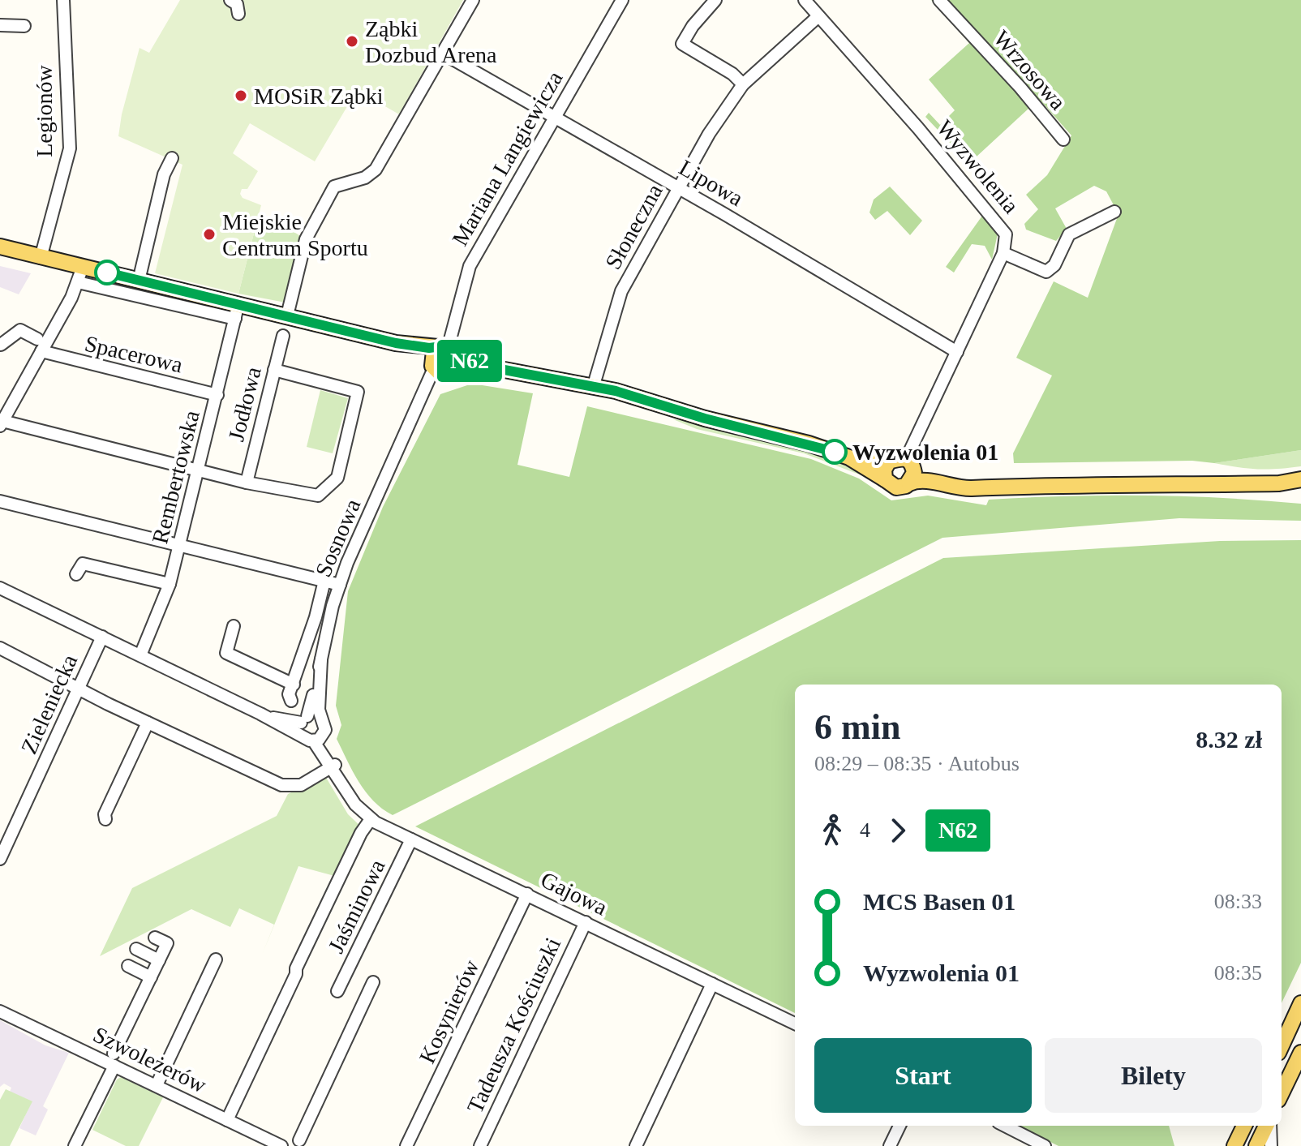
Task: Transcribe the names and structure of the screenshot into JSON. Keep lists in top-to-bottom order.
{
  "streets": {
    "street": [
      "Wrzosowa",
      "Legionów",
      "Mariana Langiewicza",
      "Wyzwolenia",
      "Lipowa",
      "Słoneczna",
      "Spacerowa",
      "Jodłowa",
      "Rembertowska",
      "Sosnowa",
      "Zieleniecka",
      "Gajowa",
      "Jaśminowa",
      "Kosynierów",
      "Tadeusza Kościuszki",
      "Szwoleżerów"
    ]
  },
  "crossings": [
    ["Mariana Langiewicza", "Lipowa"],
    ["Mariana Langiewicza", "Sosnowa"],
    ["Wyzwolenia", "Słoneczna"],
    ["Lipowa", "Słoneczna"],
    ["Spacerowa", "Rembertowska"],
    ["Sosnowa", "Gajowa"],
    ["Gajowa", "Jaśminowa"],
    ["Gajowa", "Kosynierów"],
    ["Gajowa", "Tadeusza Kościuszki"]
  ],
  "places": [
    "Ząbki Dozbud Arena",
    "MOSiR Ząbki",
    "Miejskie Centrum Sportu",
    "Wyzwolenia 01"
  ],
  "lines": ["bus line N62"],
  "page": {
    "on_map": "N62",
    "heading": ["6 min", "08:29 – 08:35 · Autobus", "8.32 zł"],
    "legs": ["4", "N62"],
    "list": [
      {
        "name": "MCS Basen 01",
        "value": "08:33"
      },
      {
        "name": "Wyzwolenia 01",
        "value": "08:35"
      }
    ],
    "buttons": ["Start", "Bilety"]
  }
}
